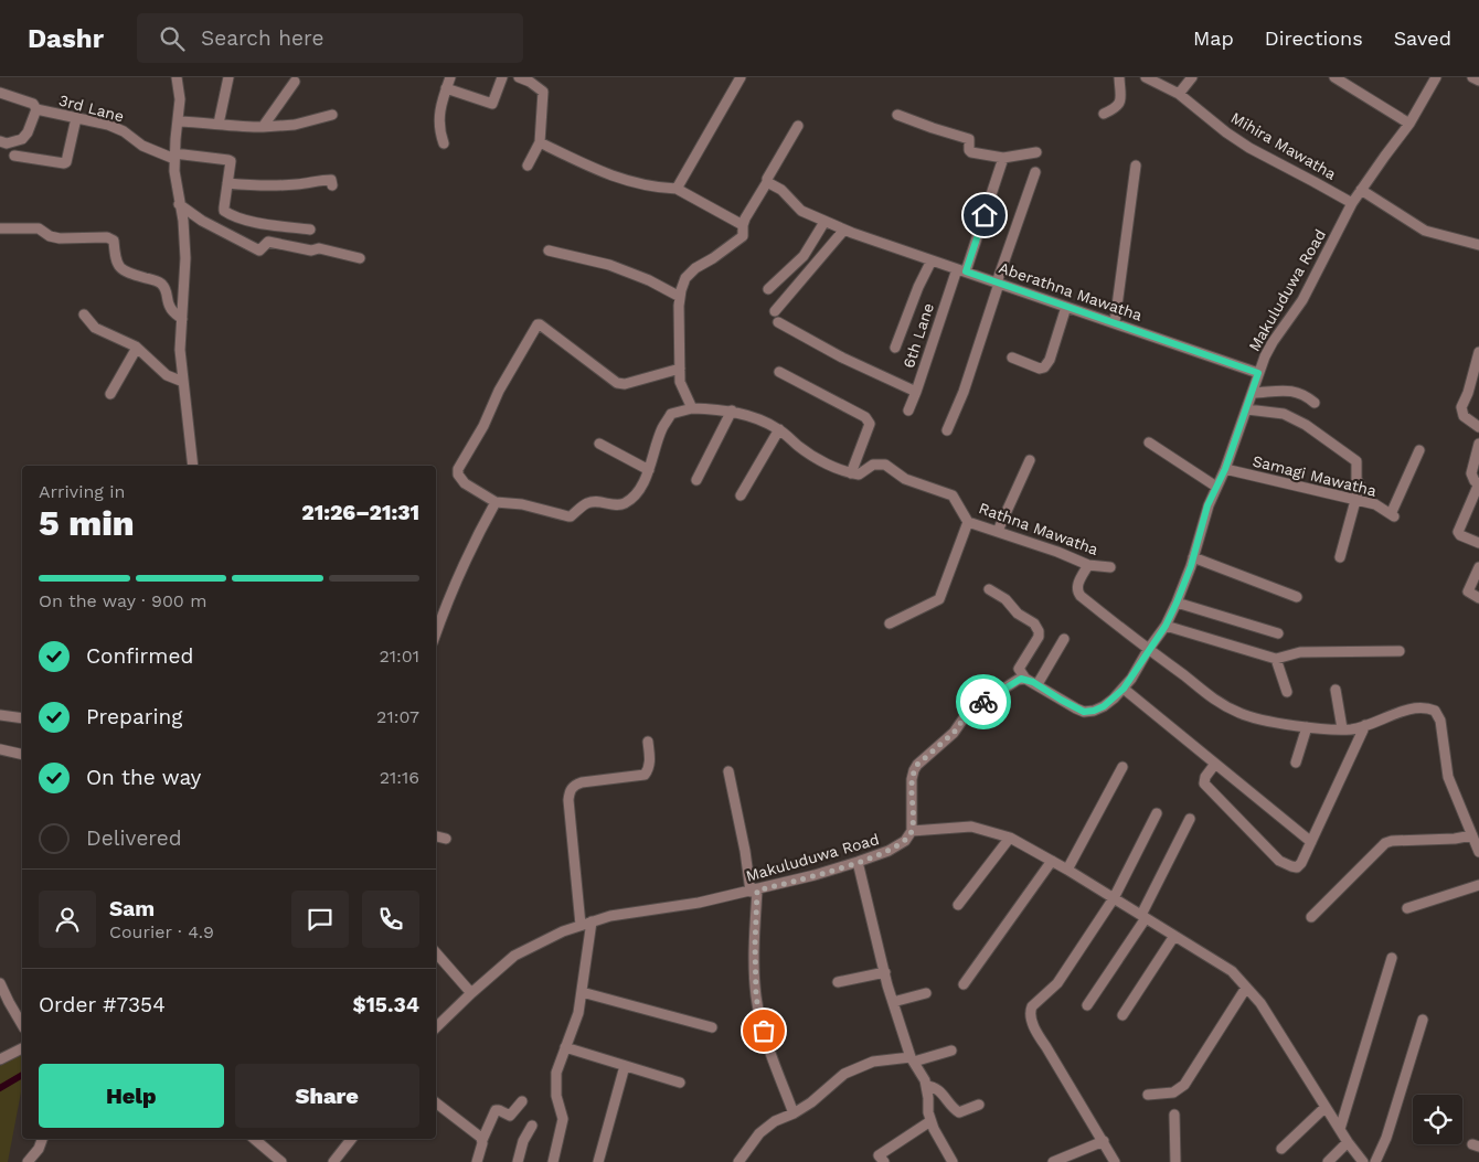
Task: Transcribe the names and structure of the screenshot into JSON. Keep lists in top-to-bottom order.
{
  "streets": {
    "street": [
      "3rd Lane",
      "Mihira Mawatha",
      "Makuluduwa Road",
      "Aberathna Mawatha",
      "6th Lane",
      "Samagi Mawatha",
      "Rathna Mawatha"
    ]
  },
  "crossings": [
    ["Mihira Mawatha", "Makuluduwa Road"],
    ["Makuluduwa Road", "Aberathna Mawatha"],
    ["Makuluduwa Road", "Samagi Mawatha"],
    ["Aberathna Mawatha", "6th Lane"]
  ],
  "page": {
    "header": "Dashr",
    "search": "Search here",
    "nav": ["Map", "Directions", "Saved"],
    "heading": ["5 min", "Arriving in", "21:26–21:31"],
    "panel": [
      "Sam",
      "Courier · 4.9",
      "Order #7354",
      "$15.34"
    ],
    "bar": "On the way · 900 m",
    "list": [
      ["Confirmed", "21:01"],
      ["Preparing", "21:07"],
      ["On the way", "21:16"],
      "Delivered"
    ],
    "buttons": ["Help", "Share"]
  }
}
